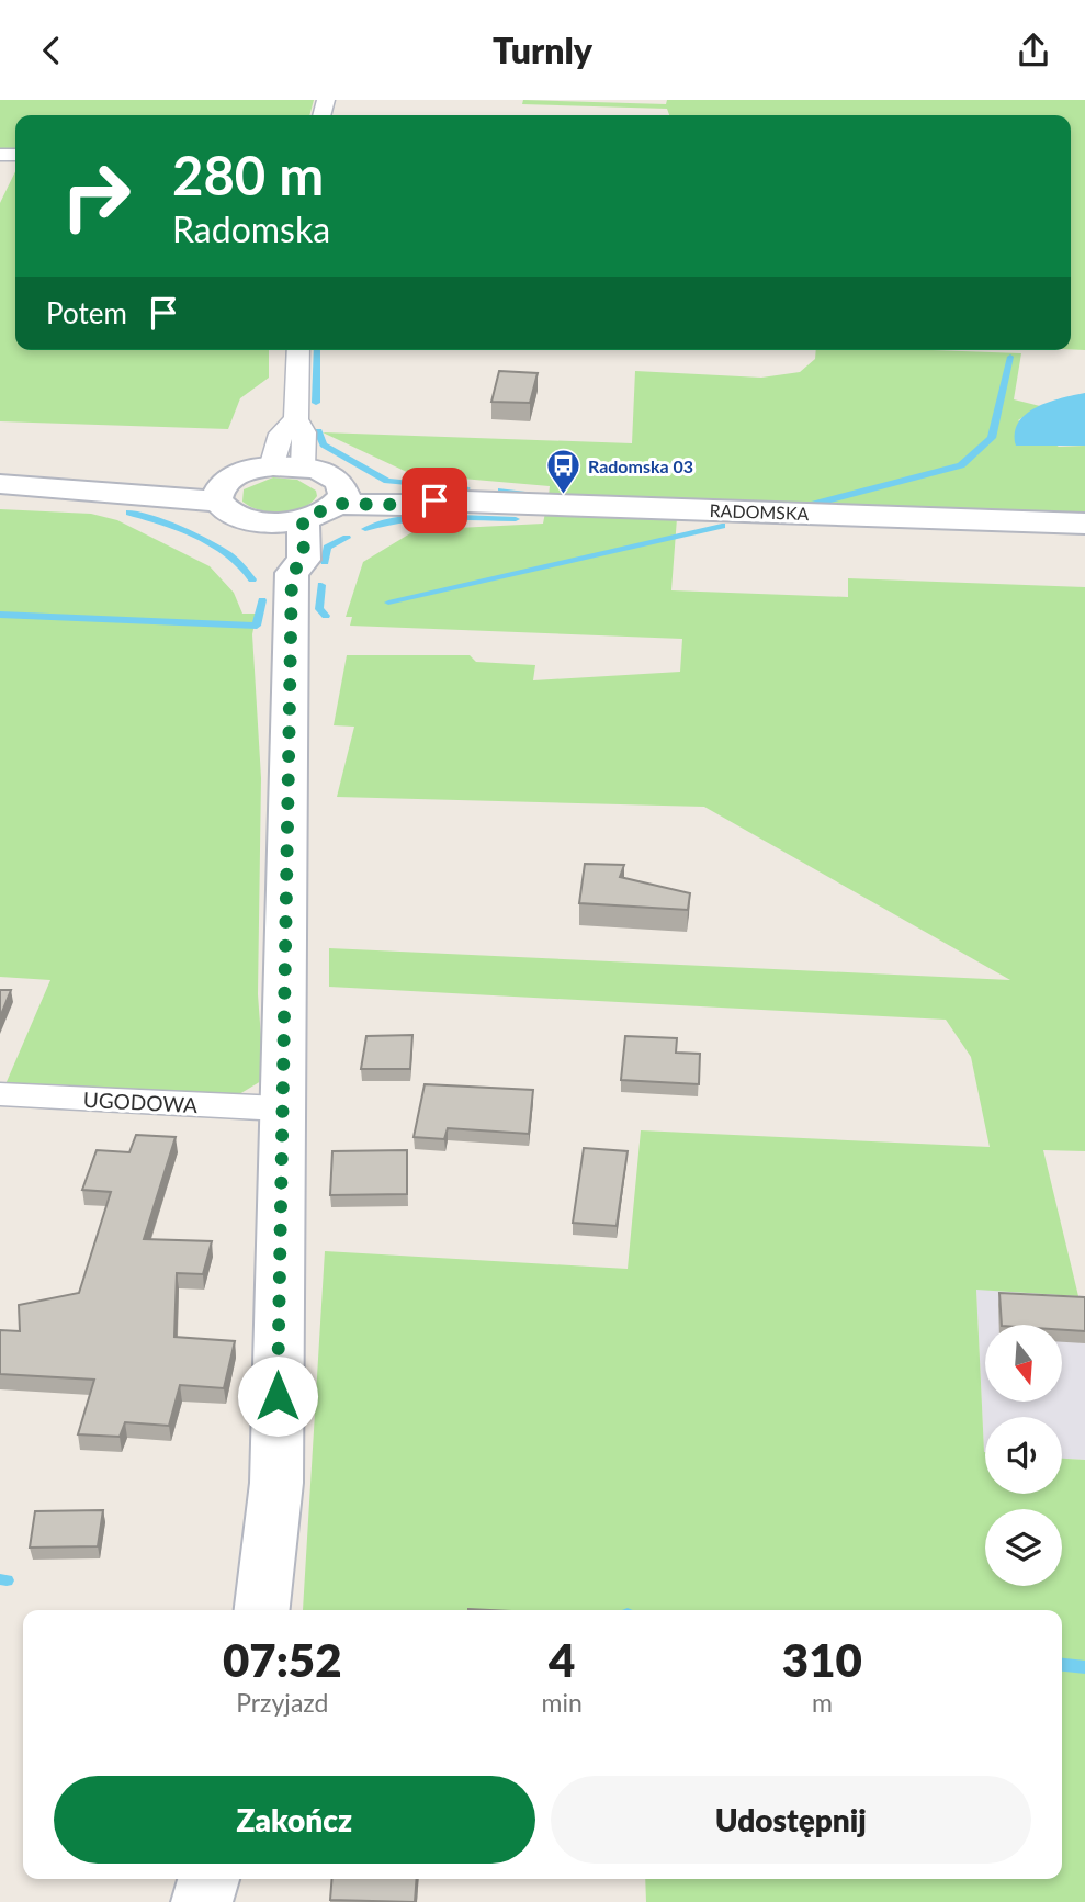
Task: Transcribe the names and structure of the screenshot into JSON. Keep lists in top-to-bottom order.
{
  "streets": {
    "street": ["RADOMSKA", "UGODOWA"]
  },
  "places": {
    "bus stop": ["Radomska 03"]
  },
  "north": "bottom",
  "page": {
    "header": "Turnly",
    "turn": ["280 m", "Radomska"],
    "then": "Potem",
    "eta": [
      "07:52",
      "Przyjazd",
      "4",
      "min",
      "310",
      "m"
    ],
    "buttons": ["Zakończ", "Udostępnij"]
  }
}
